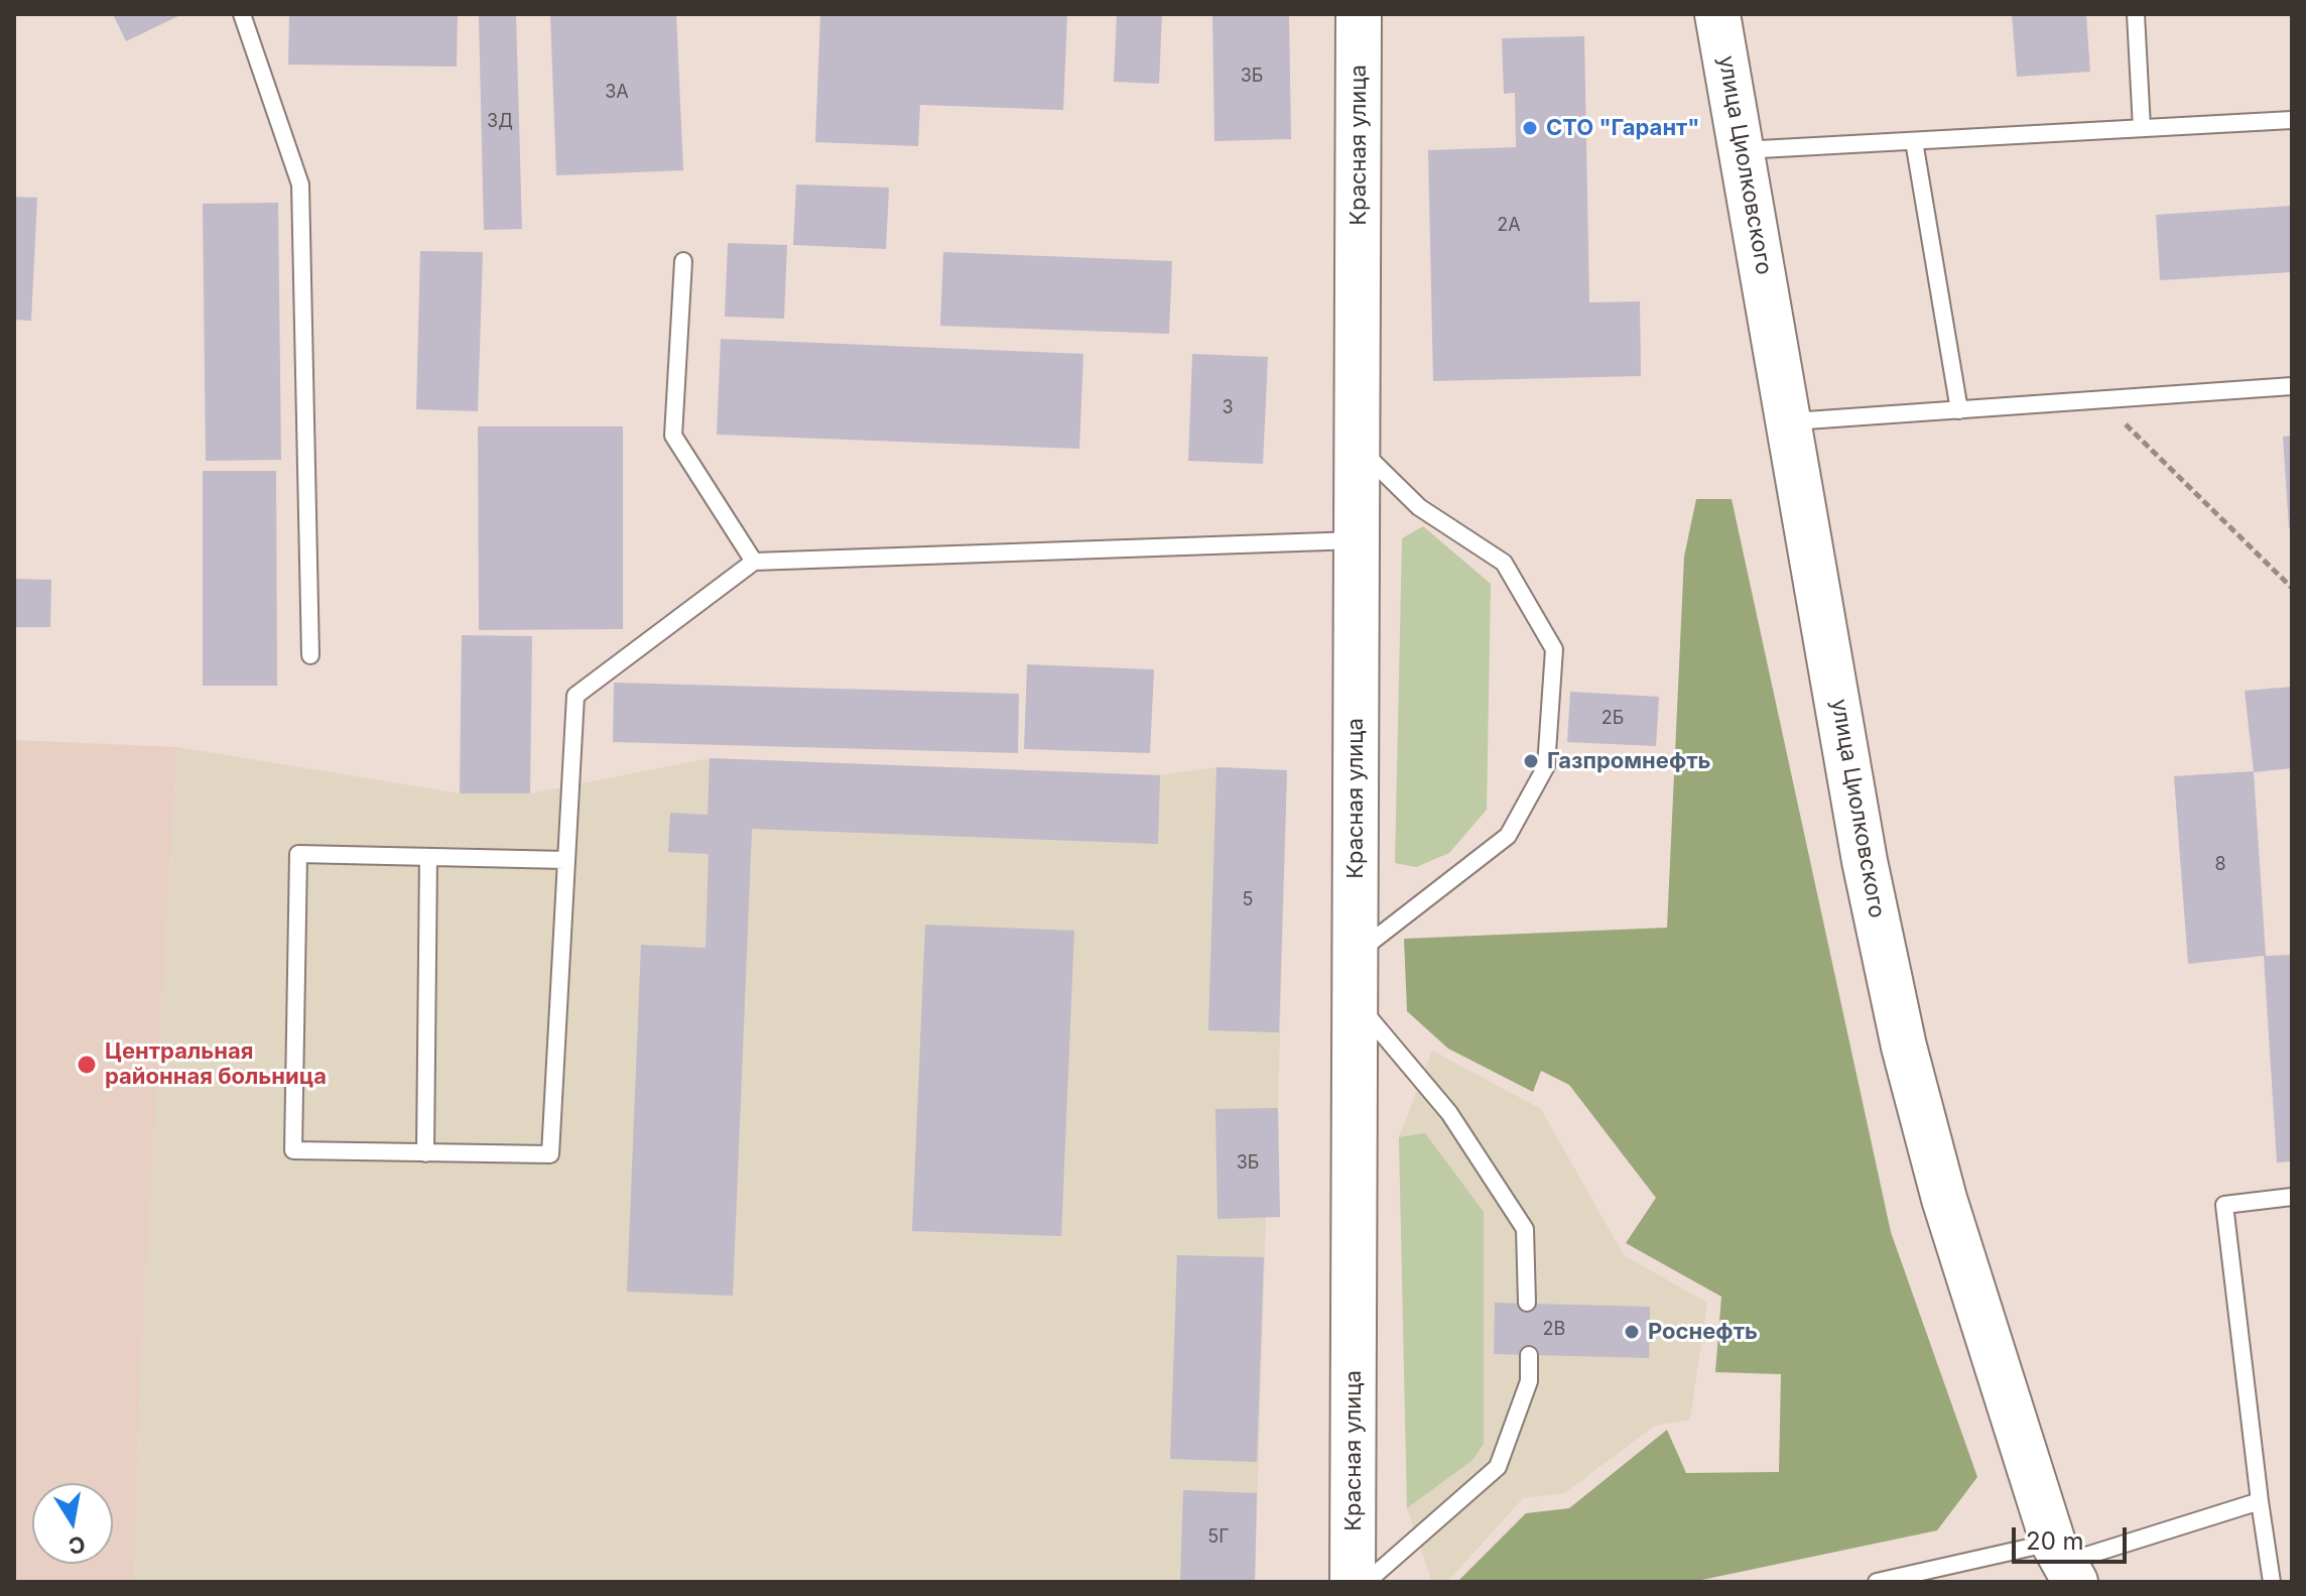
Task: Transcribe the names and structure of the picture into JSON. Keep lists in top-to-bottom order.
{
  "streets": {
    "main road": ["Красная улица", "улица Циолковского"]
  },
  "places": [
    "СТО \"Гарант\"",
    "Газпромнефть",
    "Центральная районная больница",
    "Роснефть"
  ],
  "house_numbers": [
    "3Б",
    "3А",
    "3Д",
    "2А",
    "3",
    "2Б",
    "8",
    "5",
    "3Б",
    "2В",
    "5Г"
  ],
  "scale_bar": "20 m",
  "north": "bottom"
}
